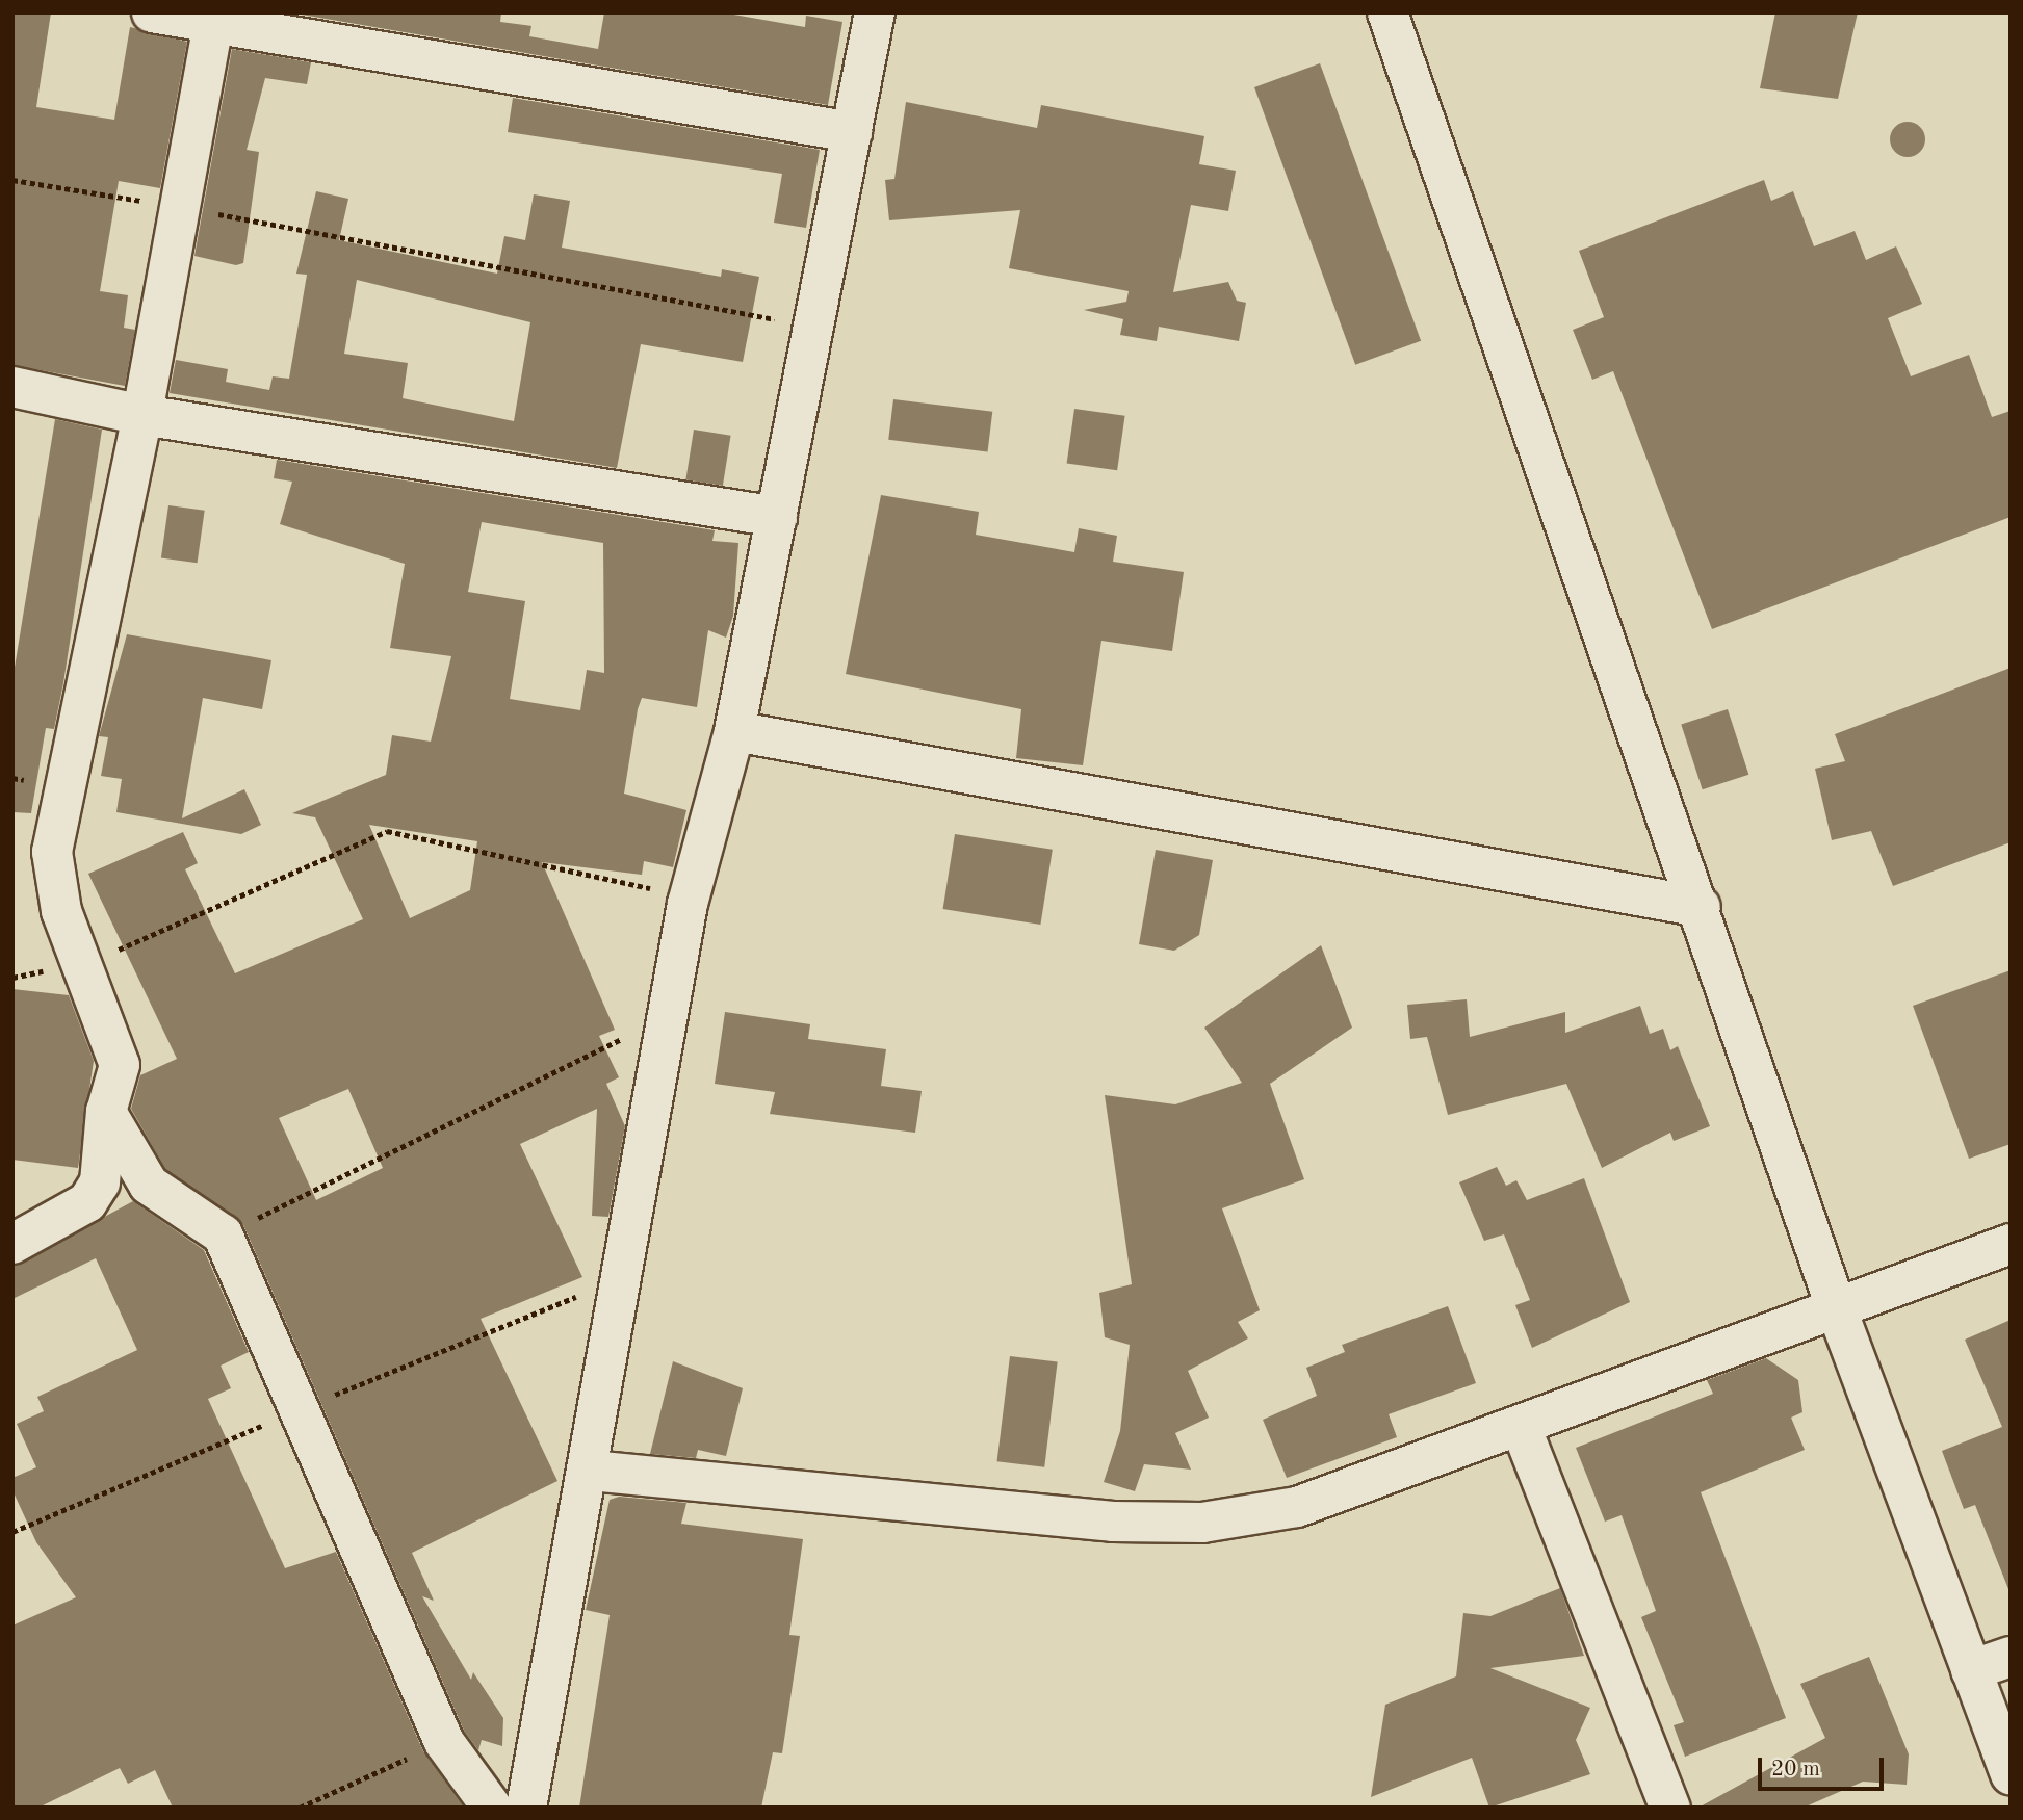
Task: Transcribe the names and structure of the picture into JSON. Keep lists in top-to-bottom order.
{
  "scale_bar": "20 m"
}
